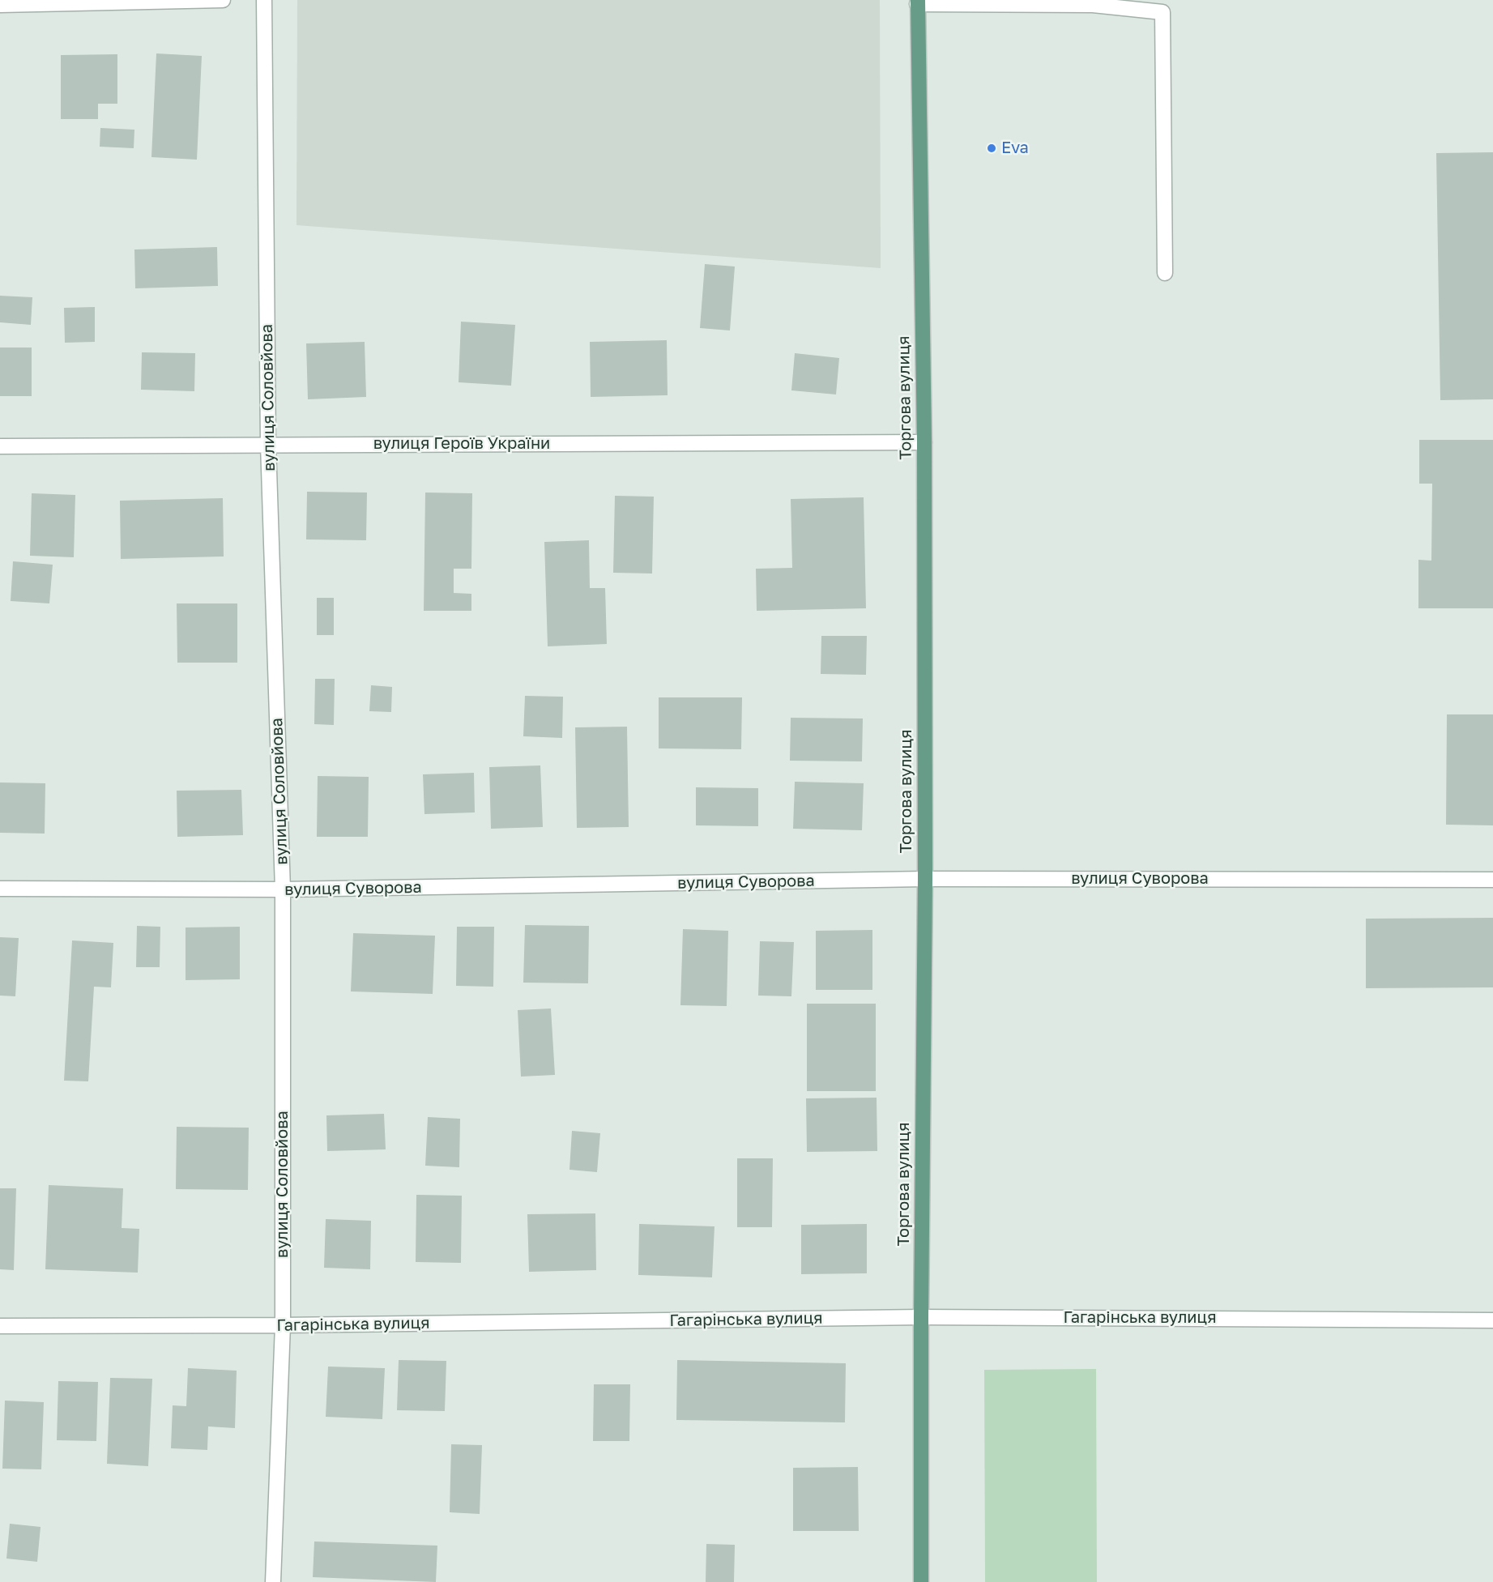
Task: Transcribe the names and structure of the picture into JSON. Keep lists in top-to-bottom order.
{
  "streets": {
    "main road": ["Торгова вулиця"],
    "street": [
      "вулиця Соловйова",
      "вулиця Героїв України",
      "вулиця Суворова",
      "Гагарінська вулиця"
    ]
  },
  "crossings": [
    ["вулиця Соловйова", "вулиця Героїв України"],
    ["вулиця Соловйова", "вулиця Суворова"],
    ["вулиця Соловйова", "Гагарінська вулиця"],
    ["Торгова вулиця", "вулиця Героїв України"],
    ["Торгова вулиця", "вулиця Суворова"],
    ["Торгова вулиця", "Гагарінська вулиця"]
  ],
  "places": ["Eva"]
}
